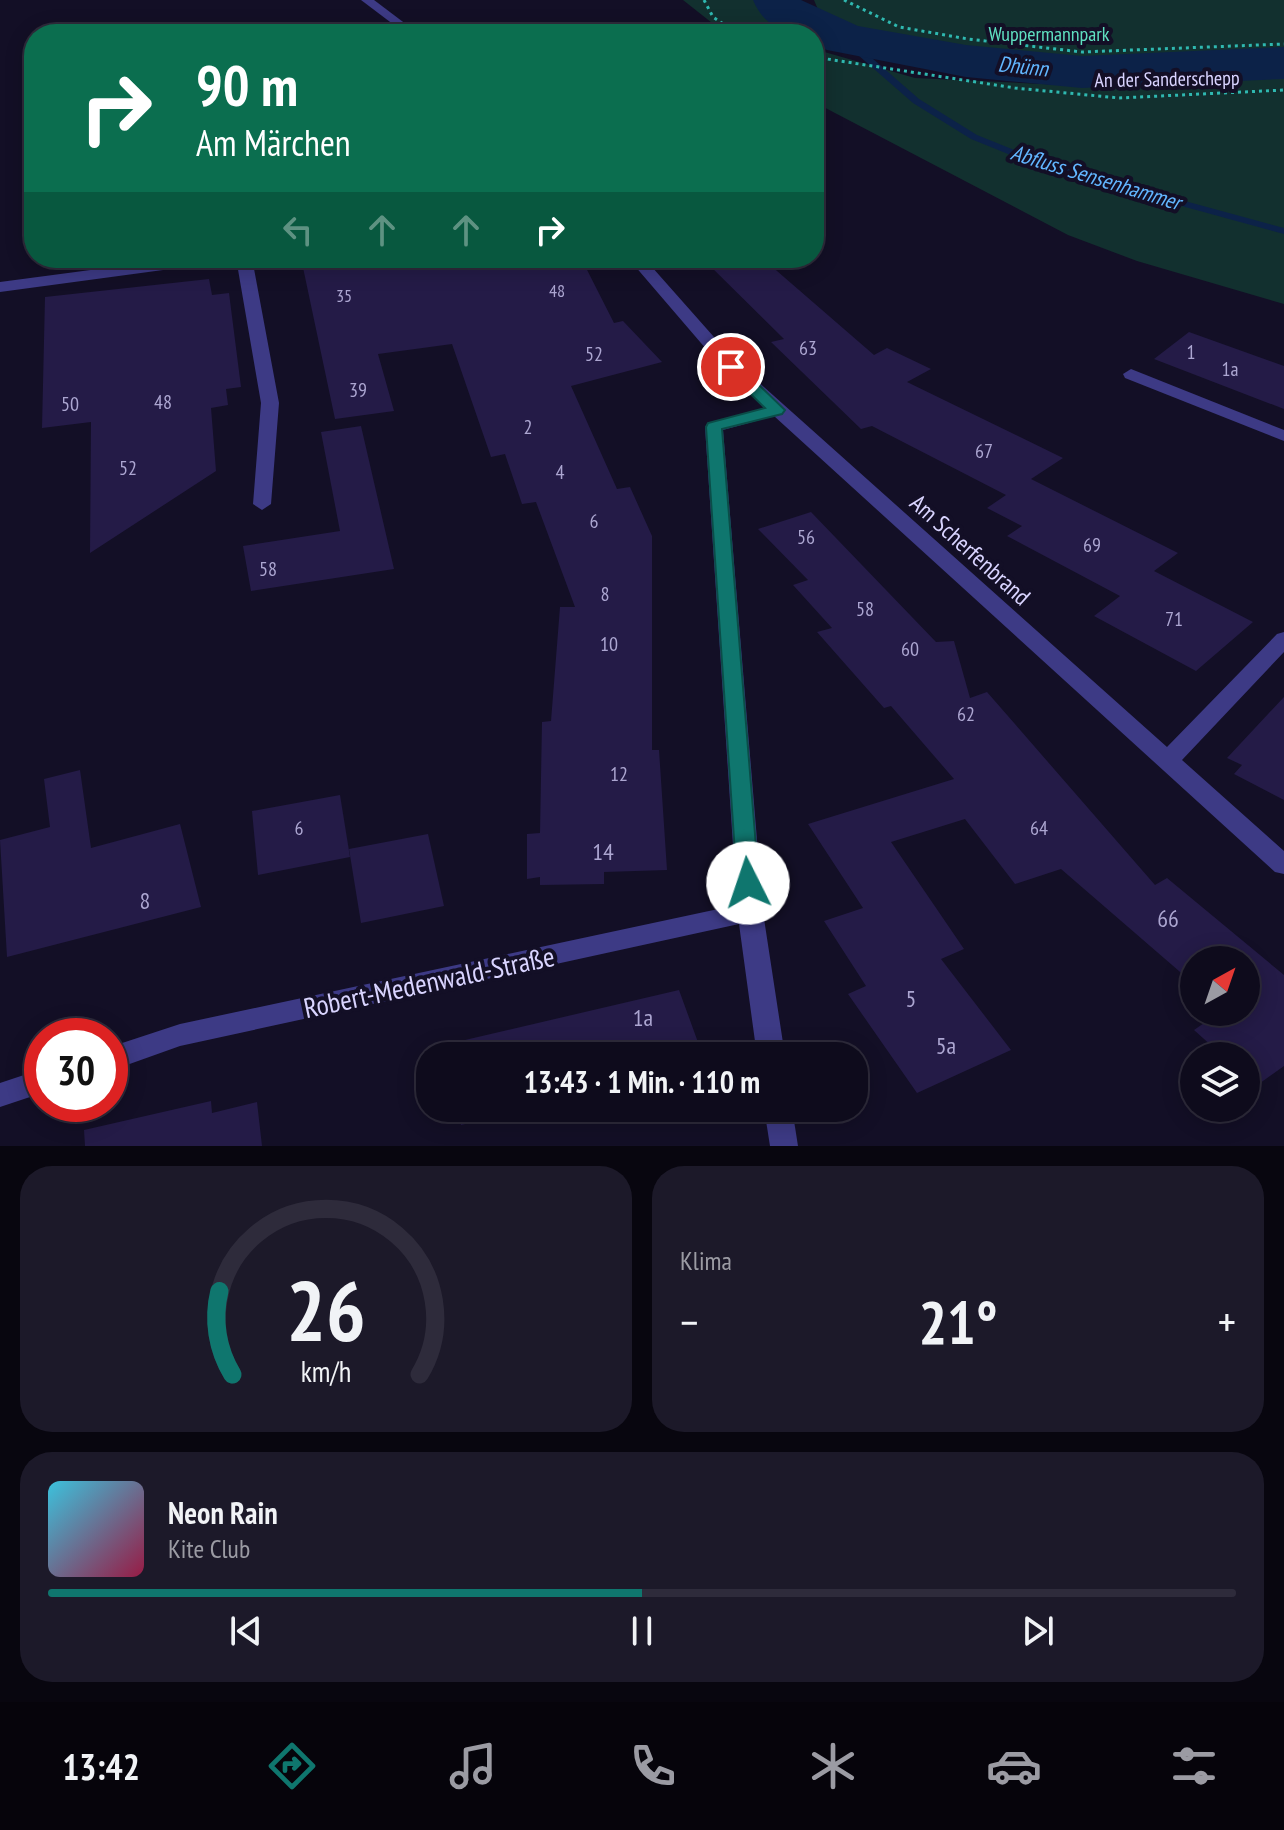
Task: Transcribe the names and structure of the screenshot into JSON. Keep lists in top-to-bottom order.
{
  "streets": {
    "street": ["Am Scherfenbrand", "Robert-Medenwald-Straße"],
    "path": ["An der Sanderschepp"]
  },
  "water": ["Dhünn", "Abfluss Sensenhammer"],
  "parks": ["Wuppermannpark"],
  "house_numbers": [
    "48",
    "35",
    "63",
    "1",
    "52",
    "1a",
    "39",
    "48",
    "50",
    "2",
    "67",
    "52",
    "4",
    "6",
    "56",
    "69",
    "58",
    "8",
    "58",
    "71",
    "10",
    "60",
    "62",
    "12",
    "6",
    "64",
    "14",
    "8",
    "66",
    "5",
    "1a",
    "5a"
  ],
  "north": "top right",
  "page": {
    "turn": ["90 m", "Am Märchen"],
    "limit": "30",
    "trip": "13:43 · 1 Min. · 110 m",
    "tile": "Klima",
    "heat": ["−", "21°", "+"],
    "song": ["Neon Rain", "Kite Club"],
    "tabs": "13:42",
    "gauge": ["26", "km/h"]
  }
}
